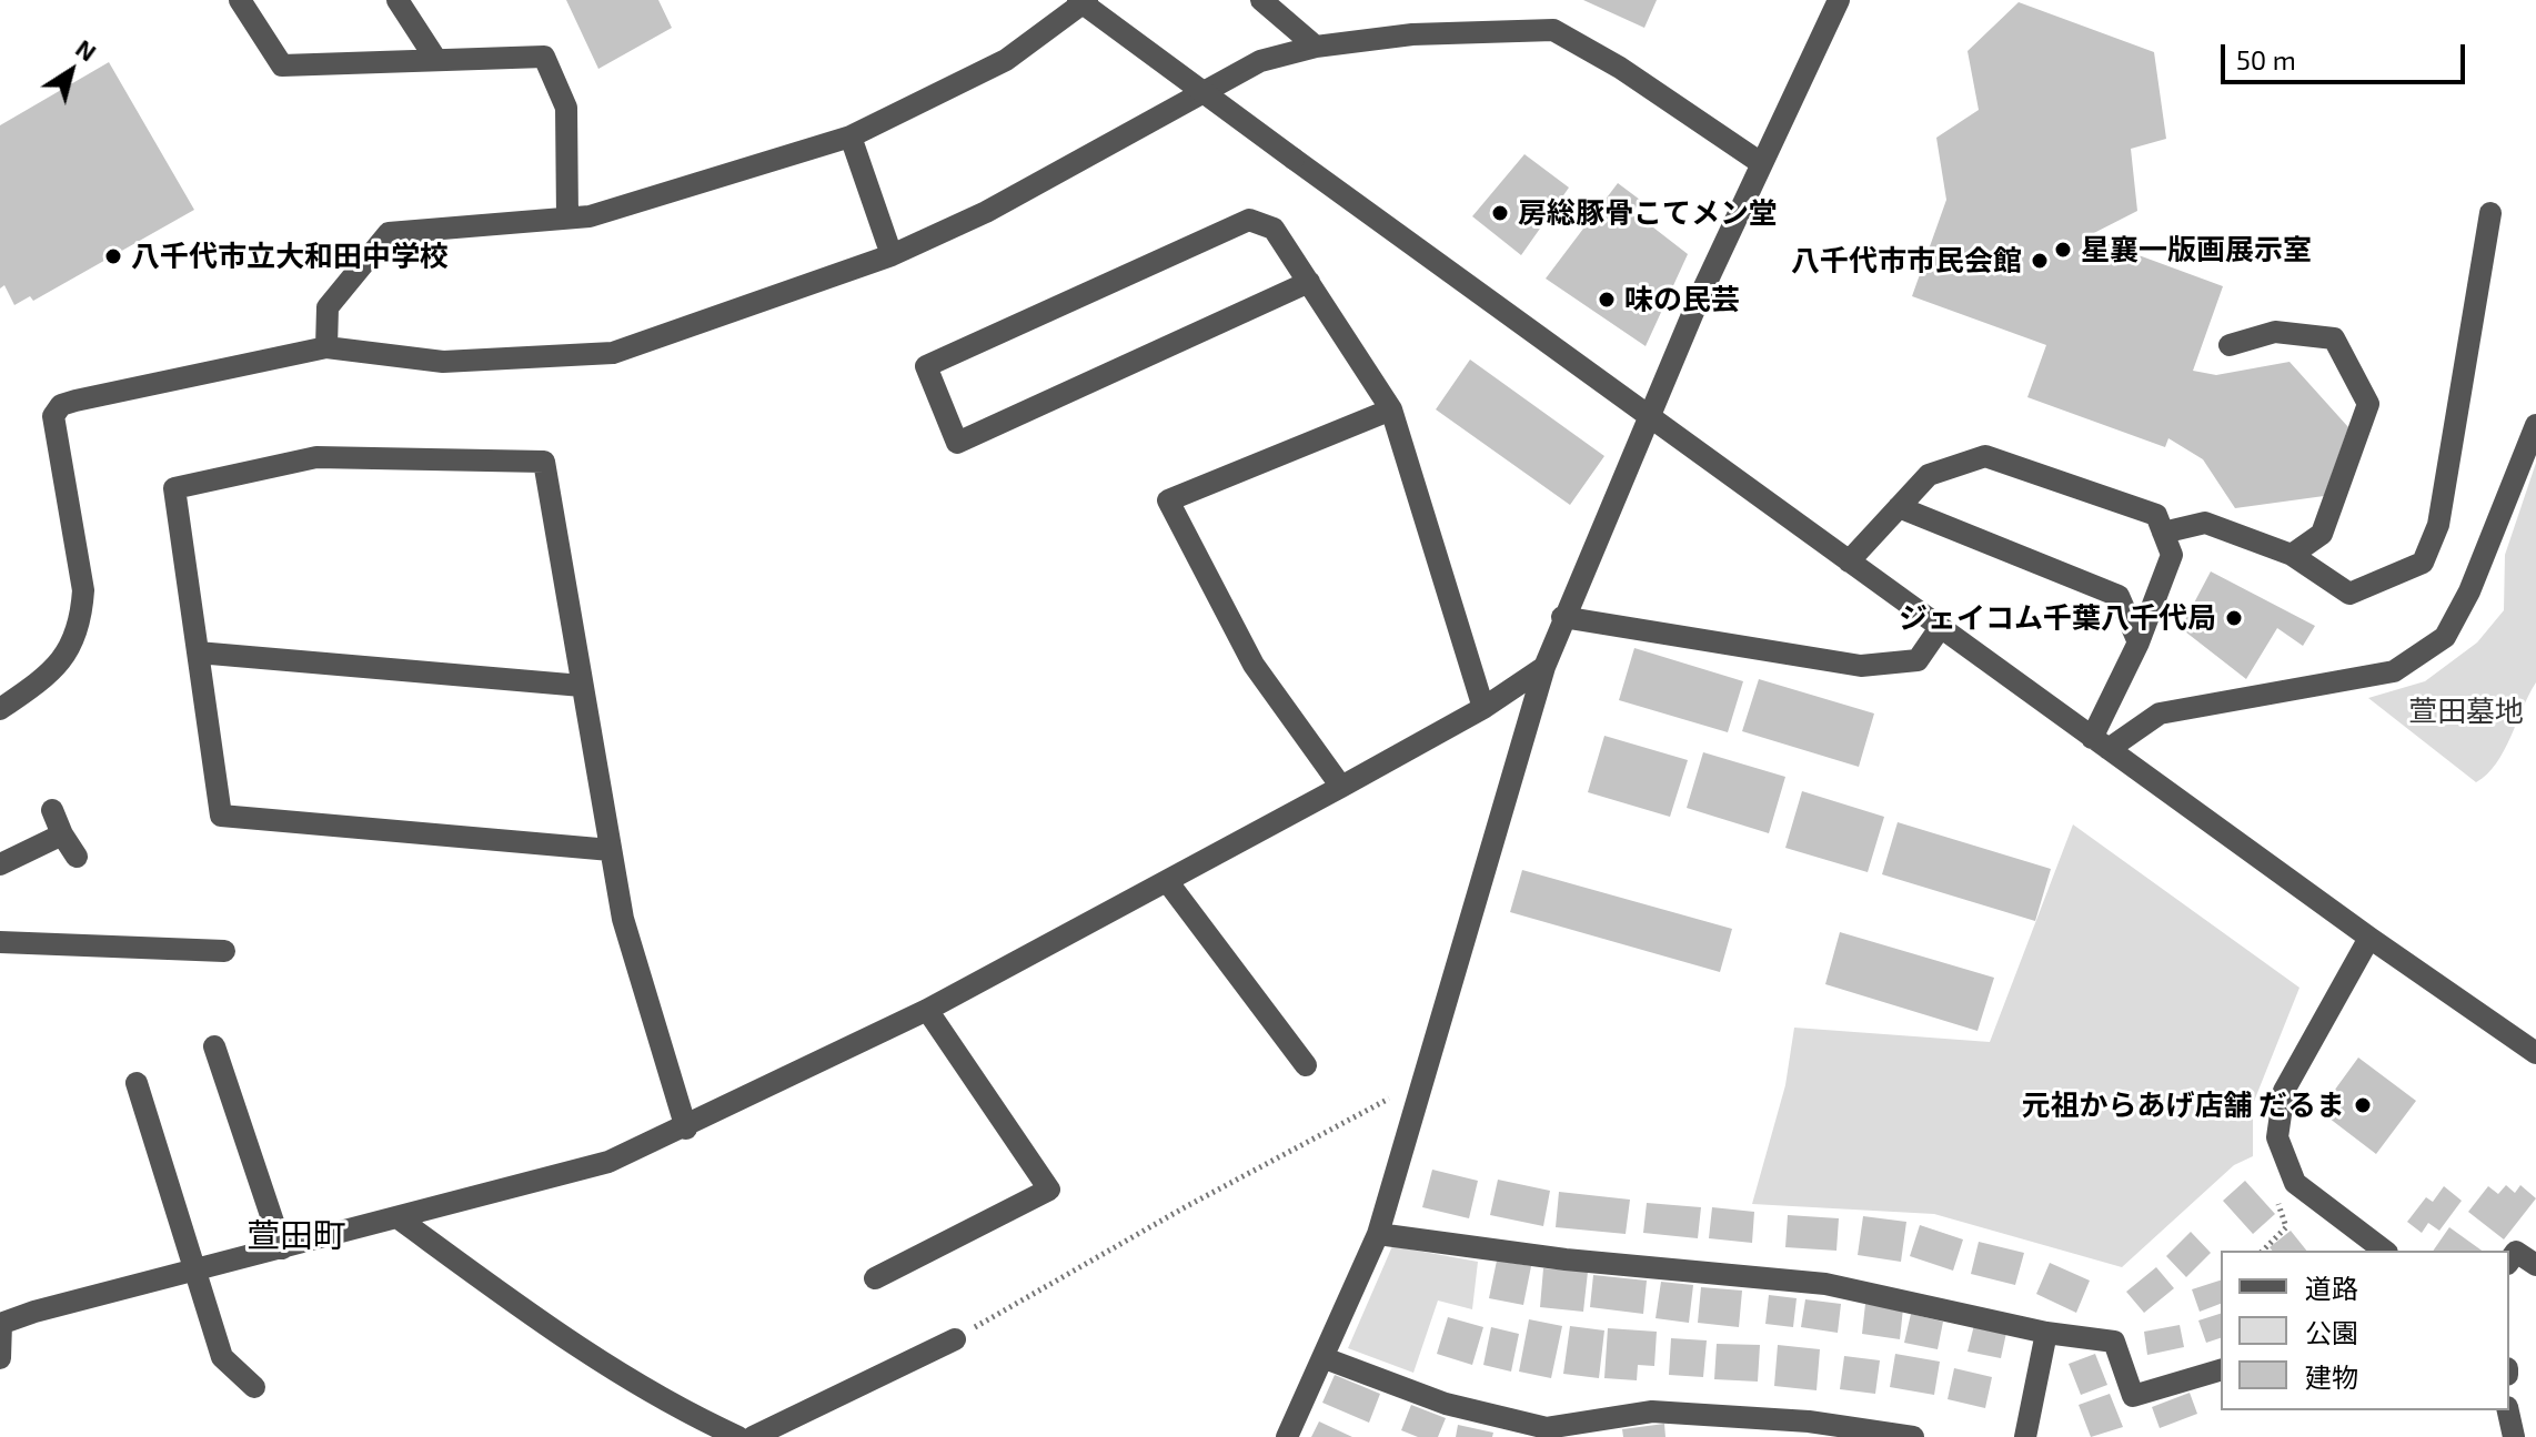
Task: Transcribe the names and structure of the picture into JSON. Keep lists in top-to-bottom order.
{
  "districts": ["萱田町"],
  "parks": ["萱田墓地"],
  "places": [
    "房総豚骨こてメン堂",
    "星襄一版画展示室",
    "八千代市立大和田中学校",
    "八千代市市民会館",
    "味の民芸",
    "ジェイコム千葉八千代局",
    "元祖からあげ店舗 だるま"
  ],
  "legend": ["道路", "公園", "建物"],
  "scale_bar": "50 m",
  "north": "top right"
}
